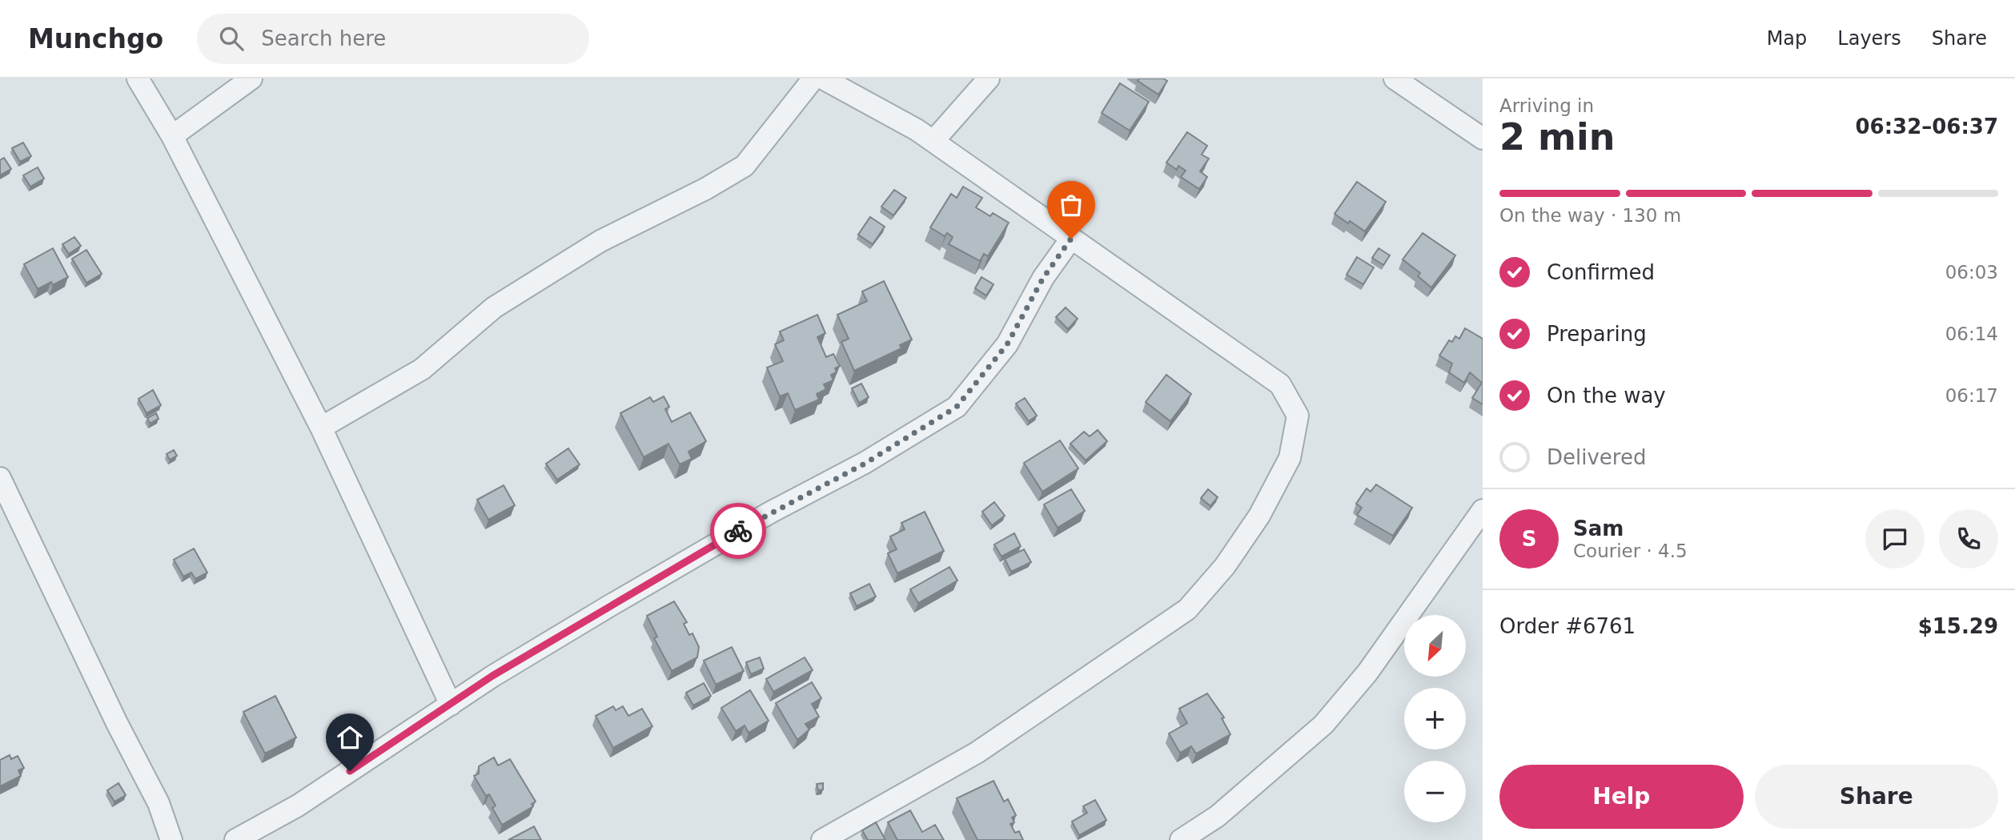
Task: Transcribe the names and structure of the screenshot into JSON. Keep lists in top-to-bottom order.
{
  "north": "bottom left",
  "page": {
    "header": "Munchgo",
    "search": "Search here",
    "nav": ["Map", "Layers", "Share"],
    "heading": ["2 min", "Arriving in", "06:32–06:37"],
    "panel": [
      "Sam",
      "Courier · 4.5",
      "Order #6761",
      "$15.29"
    ],
    "bar": "On the way · 130 m",
    "list": [
      ["Confirmed", "06:03"],
      ["Preparing", "06:14"],
      ["On the way", "06:17"],
      "Delivered"
    ],
    "round": "S",
    "map_buttons": ["+", "−"],
    "buttons": ["Help", "Share"]
  }
}
